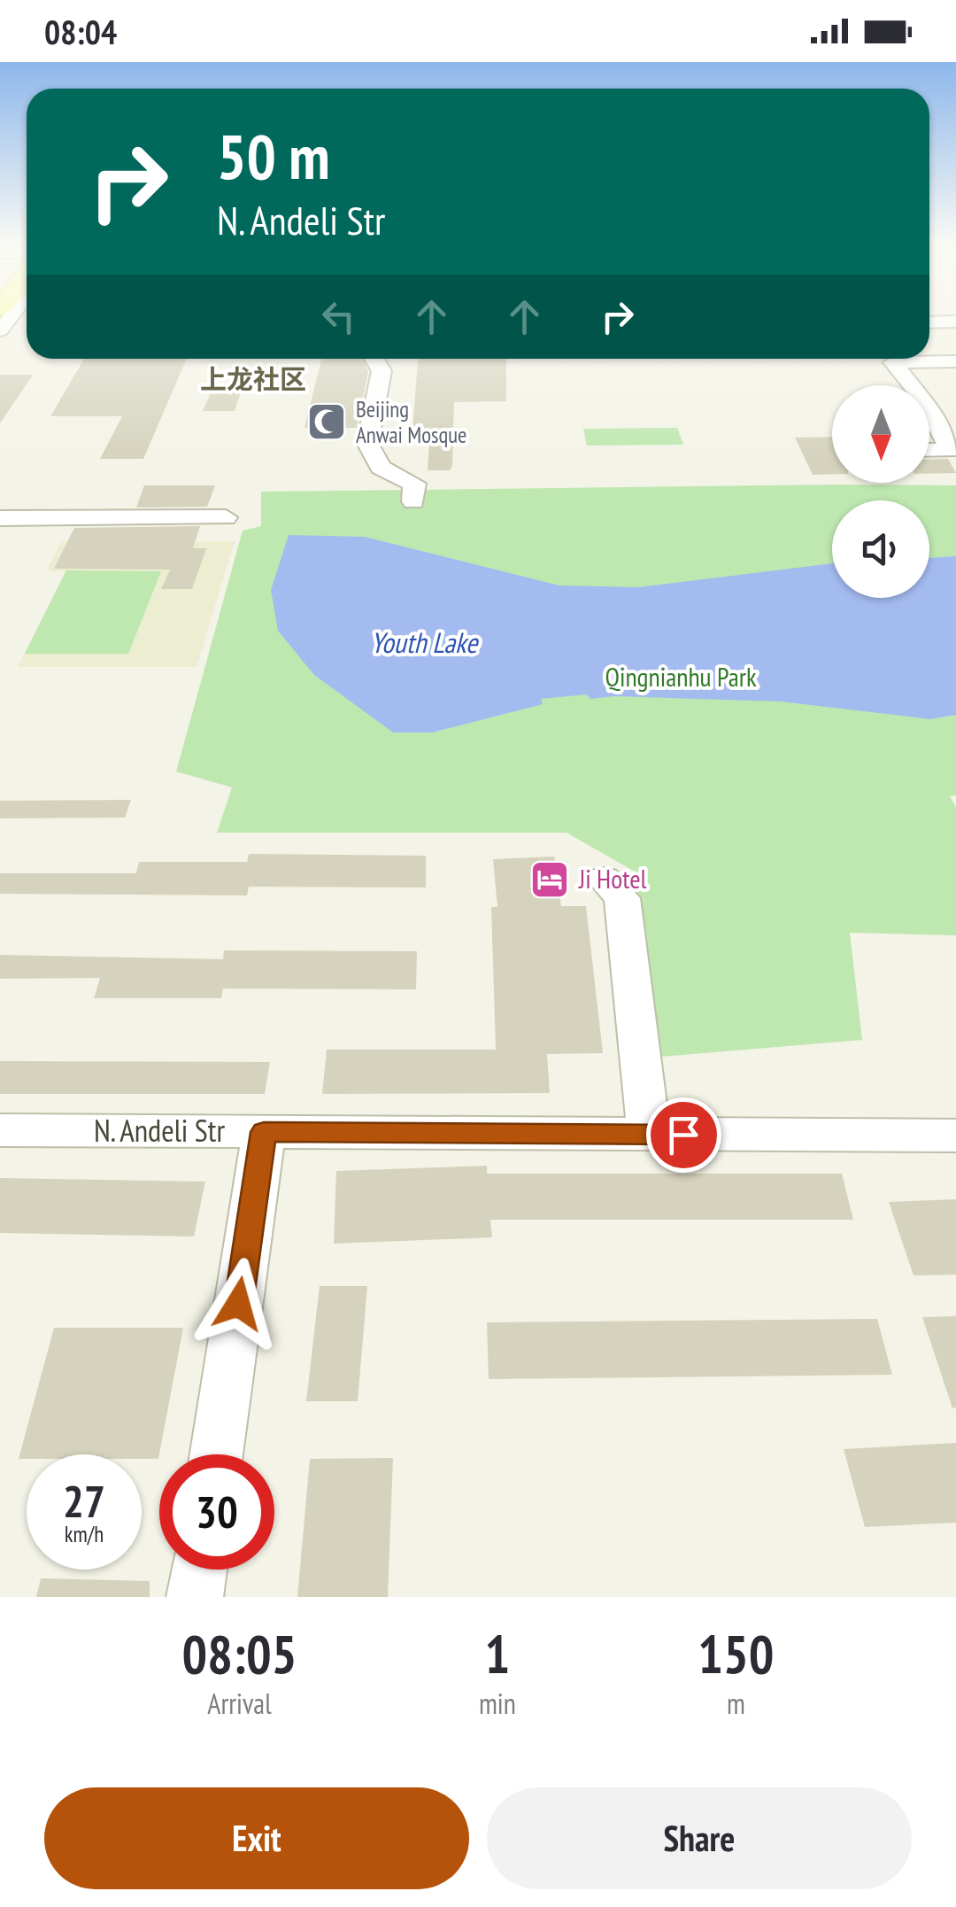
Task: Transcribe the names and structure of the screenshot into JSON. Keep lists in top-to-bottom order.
{
  "streets": {
    "street": ["N. Andeli Str"]
  },
  "districts": ["上龙社区"],
  "water": ["Youth Lake"],
  "parks": ["Qingnianhu Park"],
  "places": {
    "mosque": ["Beijing Anwai Mosque"],
    "hotel": ["Ji Hotel"]
  },
  "north": "bottom",
  "page": {
    "status": "08:04",
    "turn": ["50 m", "N. Andeli Str"],
    "speed": "27 km/h",
    "limit": "30",
    "eta": [
      "08:05",
      "Arrival",
      "1",
      "min",
      "150",
      "m"
    ],
    "buttons": ["Exit", "Share"]
  }
}
